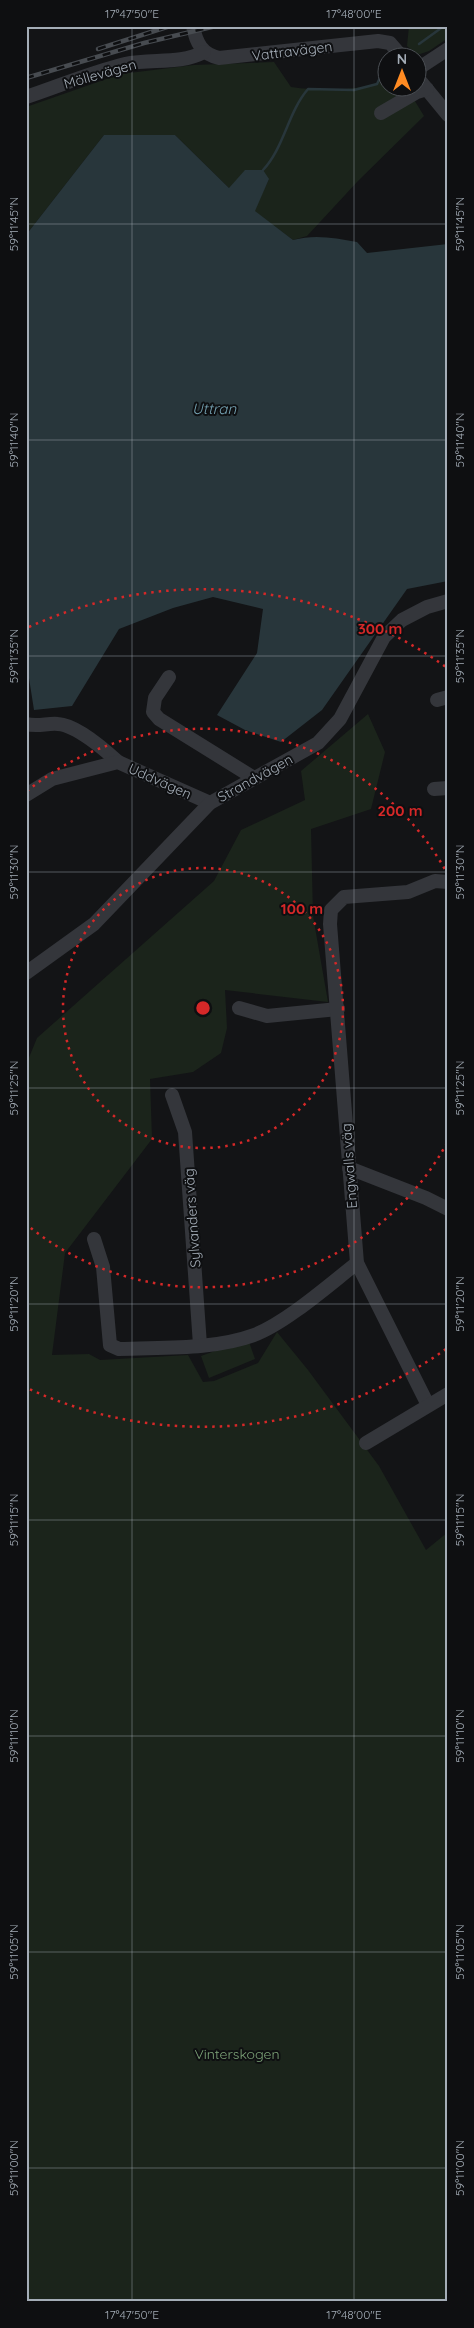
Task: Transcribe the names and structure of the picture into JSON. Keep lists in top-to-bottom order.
{
  "streets": {
    "street": [
      "Vattravägen",
      "Möllevägen",
      "Strandvägen",
      "Uddvägen",
      "Engwalls väg",
      "Sylvanders väg"
    ]
  },
  "crossings": [
    ["Vattravägen", "Möllevägen"],
    ["Strandvägen", "Uddvägen"]
  ],
  "water": ["Uttran"],
  "parks": ["Vinterskogen"],
  "north": "top",
  "coordinates": [
    "17°47'50\"E",
    "17°48'00\"E",
    "59°11'45\"N",
    "59°11'40\"N",
    "59°11'35\"N",
    "59°11'30\"N",
    "59°11'25\"N",
    "59°11'20\"N",
    "59°11'15\"N",
    "59°11'10\"N",
    "59°11'05\"N",
    "59°11'00\"N"
  ],
  "rings": ["300 m", "200 m", "100 m"]
}
